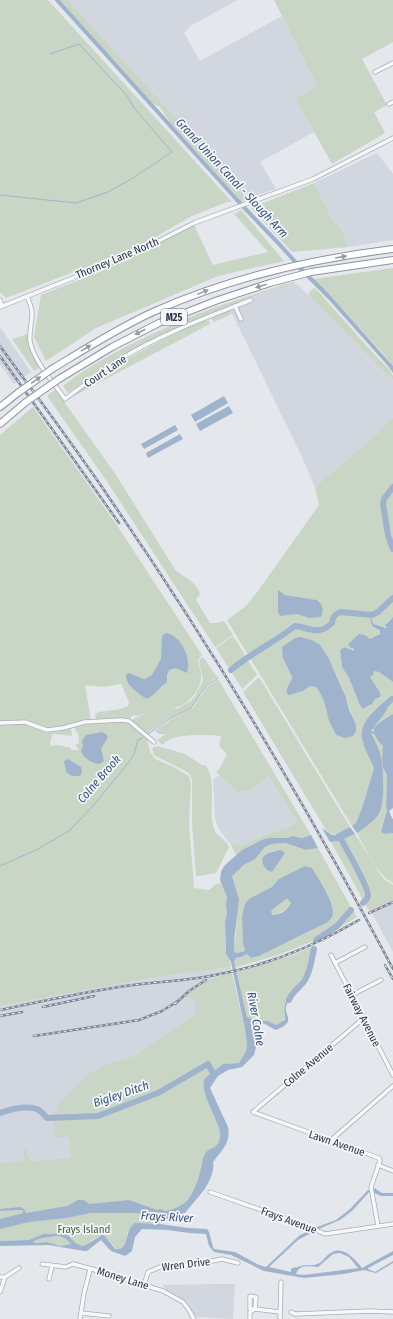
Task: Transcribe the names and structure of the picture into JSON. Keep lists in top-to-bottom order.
{
  "streets": {
    "highway": ["M25"],
    "street": [
      "Thorney Lane North",
      "Court Lane",
      "Fairway Avenue",
      "Colne Avenue",
      "Lawn Avenue",
      "Frays Avenue",
      "Wren Drive",
      "Money Lane"
    ]
  },
  "crossings": [
    ["Thorney Lane North", "Court Lane"],
    ["Fairway Avenue", "Colne Avenue"],
    ["Colne Avenue", "Lawn Avenue"],
    ["Wren Drive", "Money Lane"]
  ],
  "water": [
    "Grand Union Canal - Slough Arm",
    "Colne Brook",
    "River Colne",
    "Bigley Ditch",
    "Frays River"
  ],
  "parks": ["Frays Island"]
}
